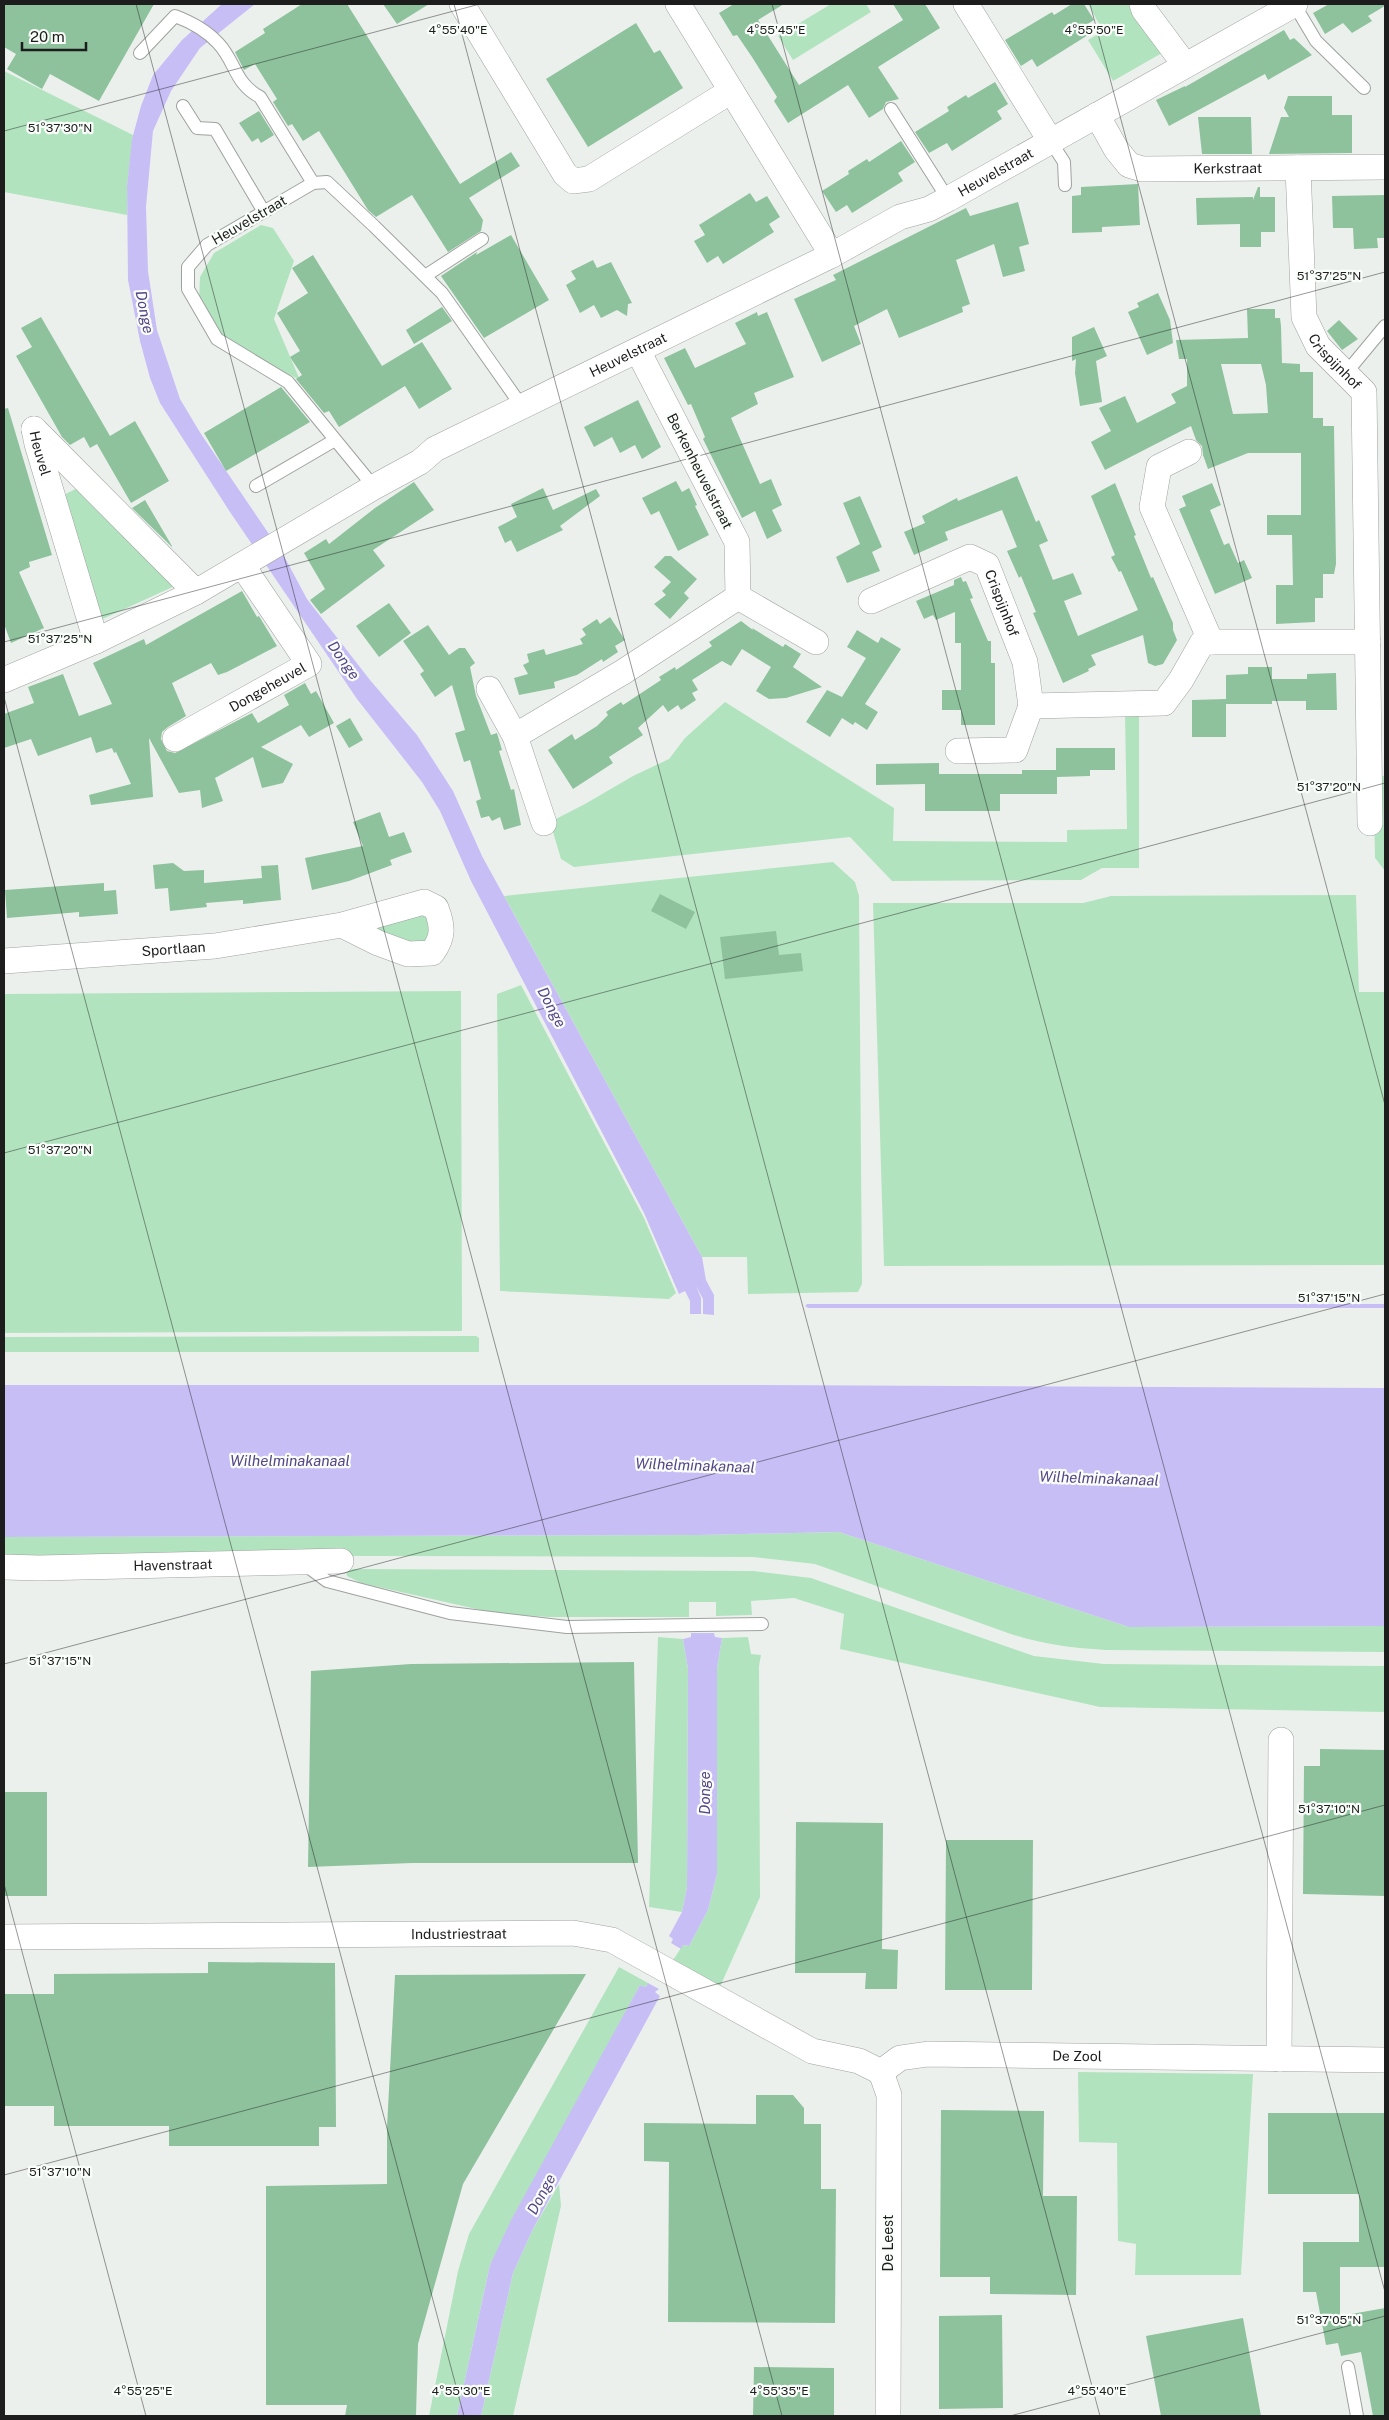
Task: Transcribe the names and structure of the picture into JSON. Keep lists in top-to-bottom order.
{
  "streets": {
    "street": [
      "Kerkstraat",
      "Heuvelstraat",
      "Crispijnhof",
      "Heuvel",
      "Berkenheuvelstraat",
      "Dongeheuvel",
      "Sportlaan",
      "Havenstraat",
      "Industriestraat",
      "De Zool",
      "De Leest"
    ]
  },
  "crossings": [
    ["Kerkstraat", "Heuvelstraat"],
    ["Kerkstraat", "Crispijnhof"],
    ["Heuvelstraat", "Heuvel"],
    ["Heuvelstraat", "Berkenheuvelstraat"],
    ["Heuvelstraat", "Dongeheuvel"],
    ["Industriestraat", "De Zool"],
    ["Industriestraat", "De Leest"],
    ["De Zool", "De Leest"]
  ],
  "water": ["Donge", "Wilhelminakanaal"],
  "scale_bar": "20 m",
  "coordinates": [
    "4°55'40\"E",
    "4°55'45\"E",
    "4°55'50\"E",
    "51°37'30\"N",
    "51°37'25\"N",
    "51°37'20\"N",
    "51°37'15\"N",
    "51°37'10\"N",
    "51°37'05\"N",
    "4°55'25\"E",
    "4°55'30\"E",
    "4°55'35\"E"
  ]
}
